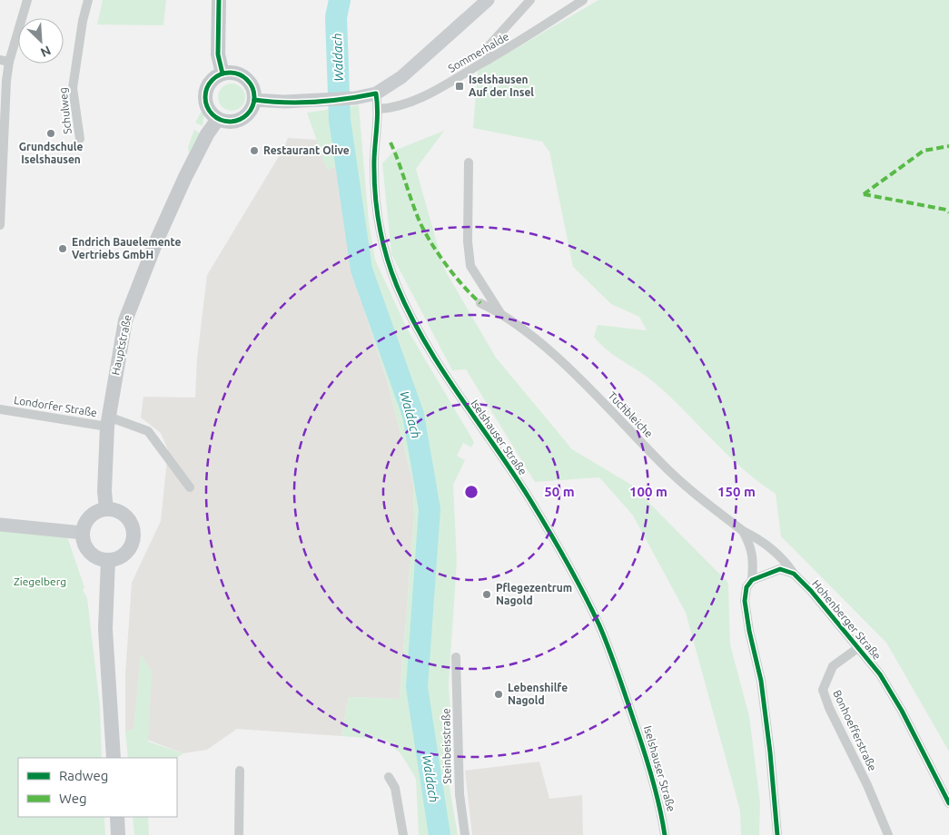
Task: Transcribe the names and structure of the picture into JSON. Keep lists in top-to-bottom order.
{
  "streets": {
    "main road": ["Hauptstraße"],
    "street": [
      "Sommerhalde",
      "Schulweg",
      "Londorfer Straße",
      "Tuchbleiche",
      "Iselshauser Straße",
      "Hohenberger Straße",
      "Bonhoefferstraße",
      "Steinbeisstraße"
    ]
  },
  "crossings": [
    ["Sommerhalde", "Iselshauser Straße"],
    ["Hauptstraße", "Londorfer Straße"],
    ["Tuchbleiche", "Hohenberger Straße"],
    ["Hohenberger Straße", "Bonhoefferstraße"]
  ],
  "water": ["Waldach"],
  "parks": ["Ziegelberg"],
  "places": {
    "transit": ["Iselshausen Auf der Insel"],
    "other": [
      "Grundschule Iselshausen",
      "Restaurant Olive",
      "Endrich Bauelemente Vertriebs GmbH",
      "Pflegezentrum Nagold",
      "Lebenshilfe Nagold"
    ]
  },
  "legend": ["Radweg", "Weg"],
  "north": "bottom right",
  "rings": ["50 m", "100 m", "150 m"]
}
